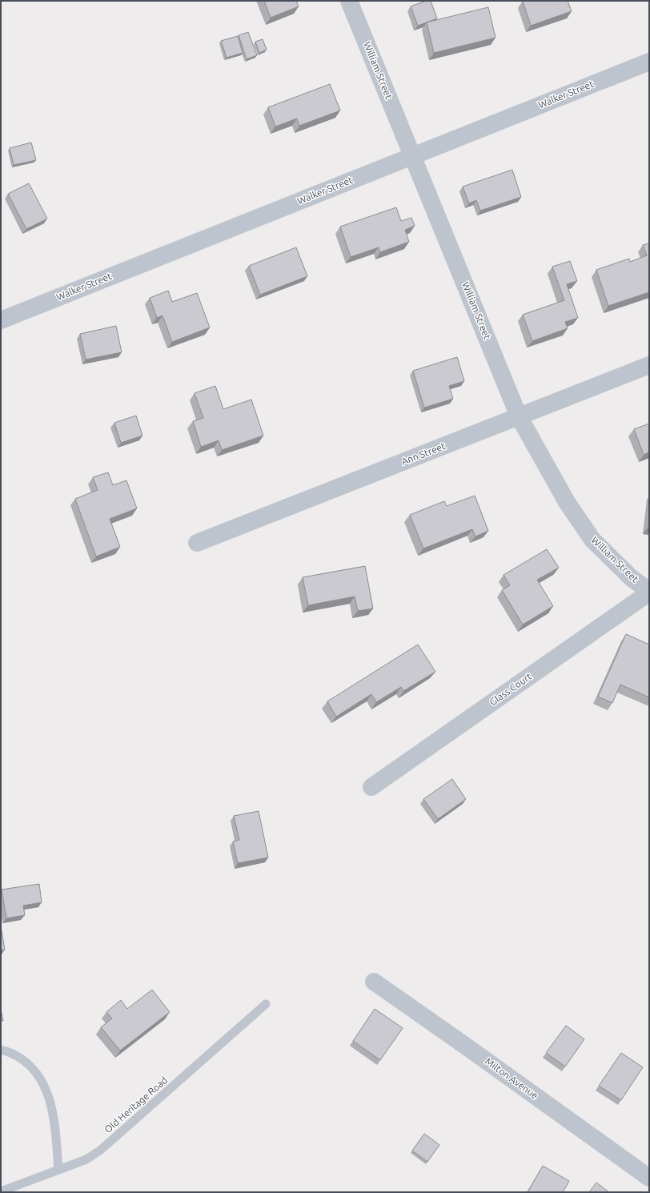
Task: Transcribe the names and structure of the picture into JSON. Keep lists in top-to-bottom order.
{
  "streets": {
    "street": [
      "William Street",
      "Walker Street",
      "Ann Street",
      "Glass Court",
      "Milton Avenue"
    ],
    "lane": ["Old Heritage Road"]
  },
  "crossings": [
    ["William Street", "Walker Street"],
    ["William Street", "Ann Street"],
    ["William Street", "Glass Court"]
  ]
}
